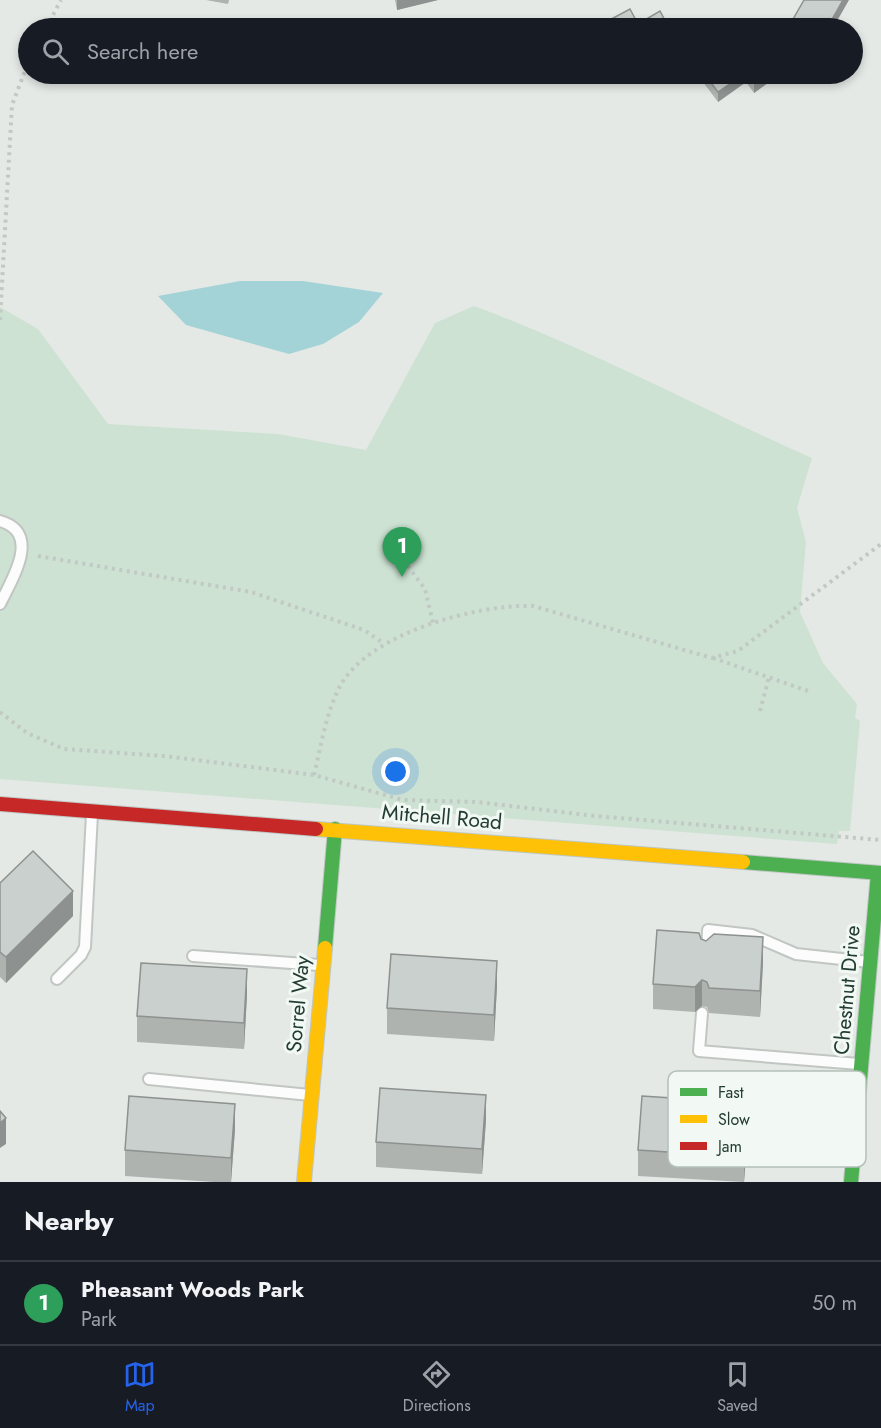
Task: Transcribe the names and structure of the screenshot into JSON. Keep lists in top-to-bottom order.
{
  "streets": {
    "main road": ["Mitchell Road", "Chestnut Drive", "Sorrel Way"]
  },
  "crossings": [
    ["Mitchell Road", "Chestnut Drive"],
    ["Mitchell Road", "Sorrel Way"]
  ],
  "legend": ["Fast", "Slow", "Jam"],
  "page": {
    "search": "Search here",
    "pins": "1",
    "heading": "Nearby",
    "list": [
      {
        "mark": "1",
        "name": "Pheasant Woods Park",
        "note": "Park",
        "value": "50 m"
      }
    ],
    "nav": ["Map", "Directions", "Saved"]
  }
}
